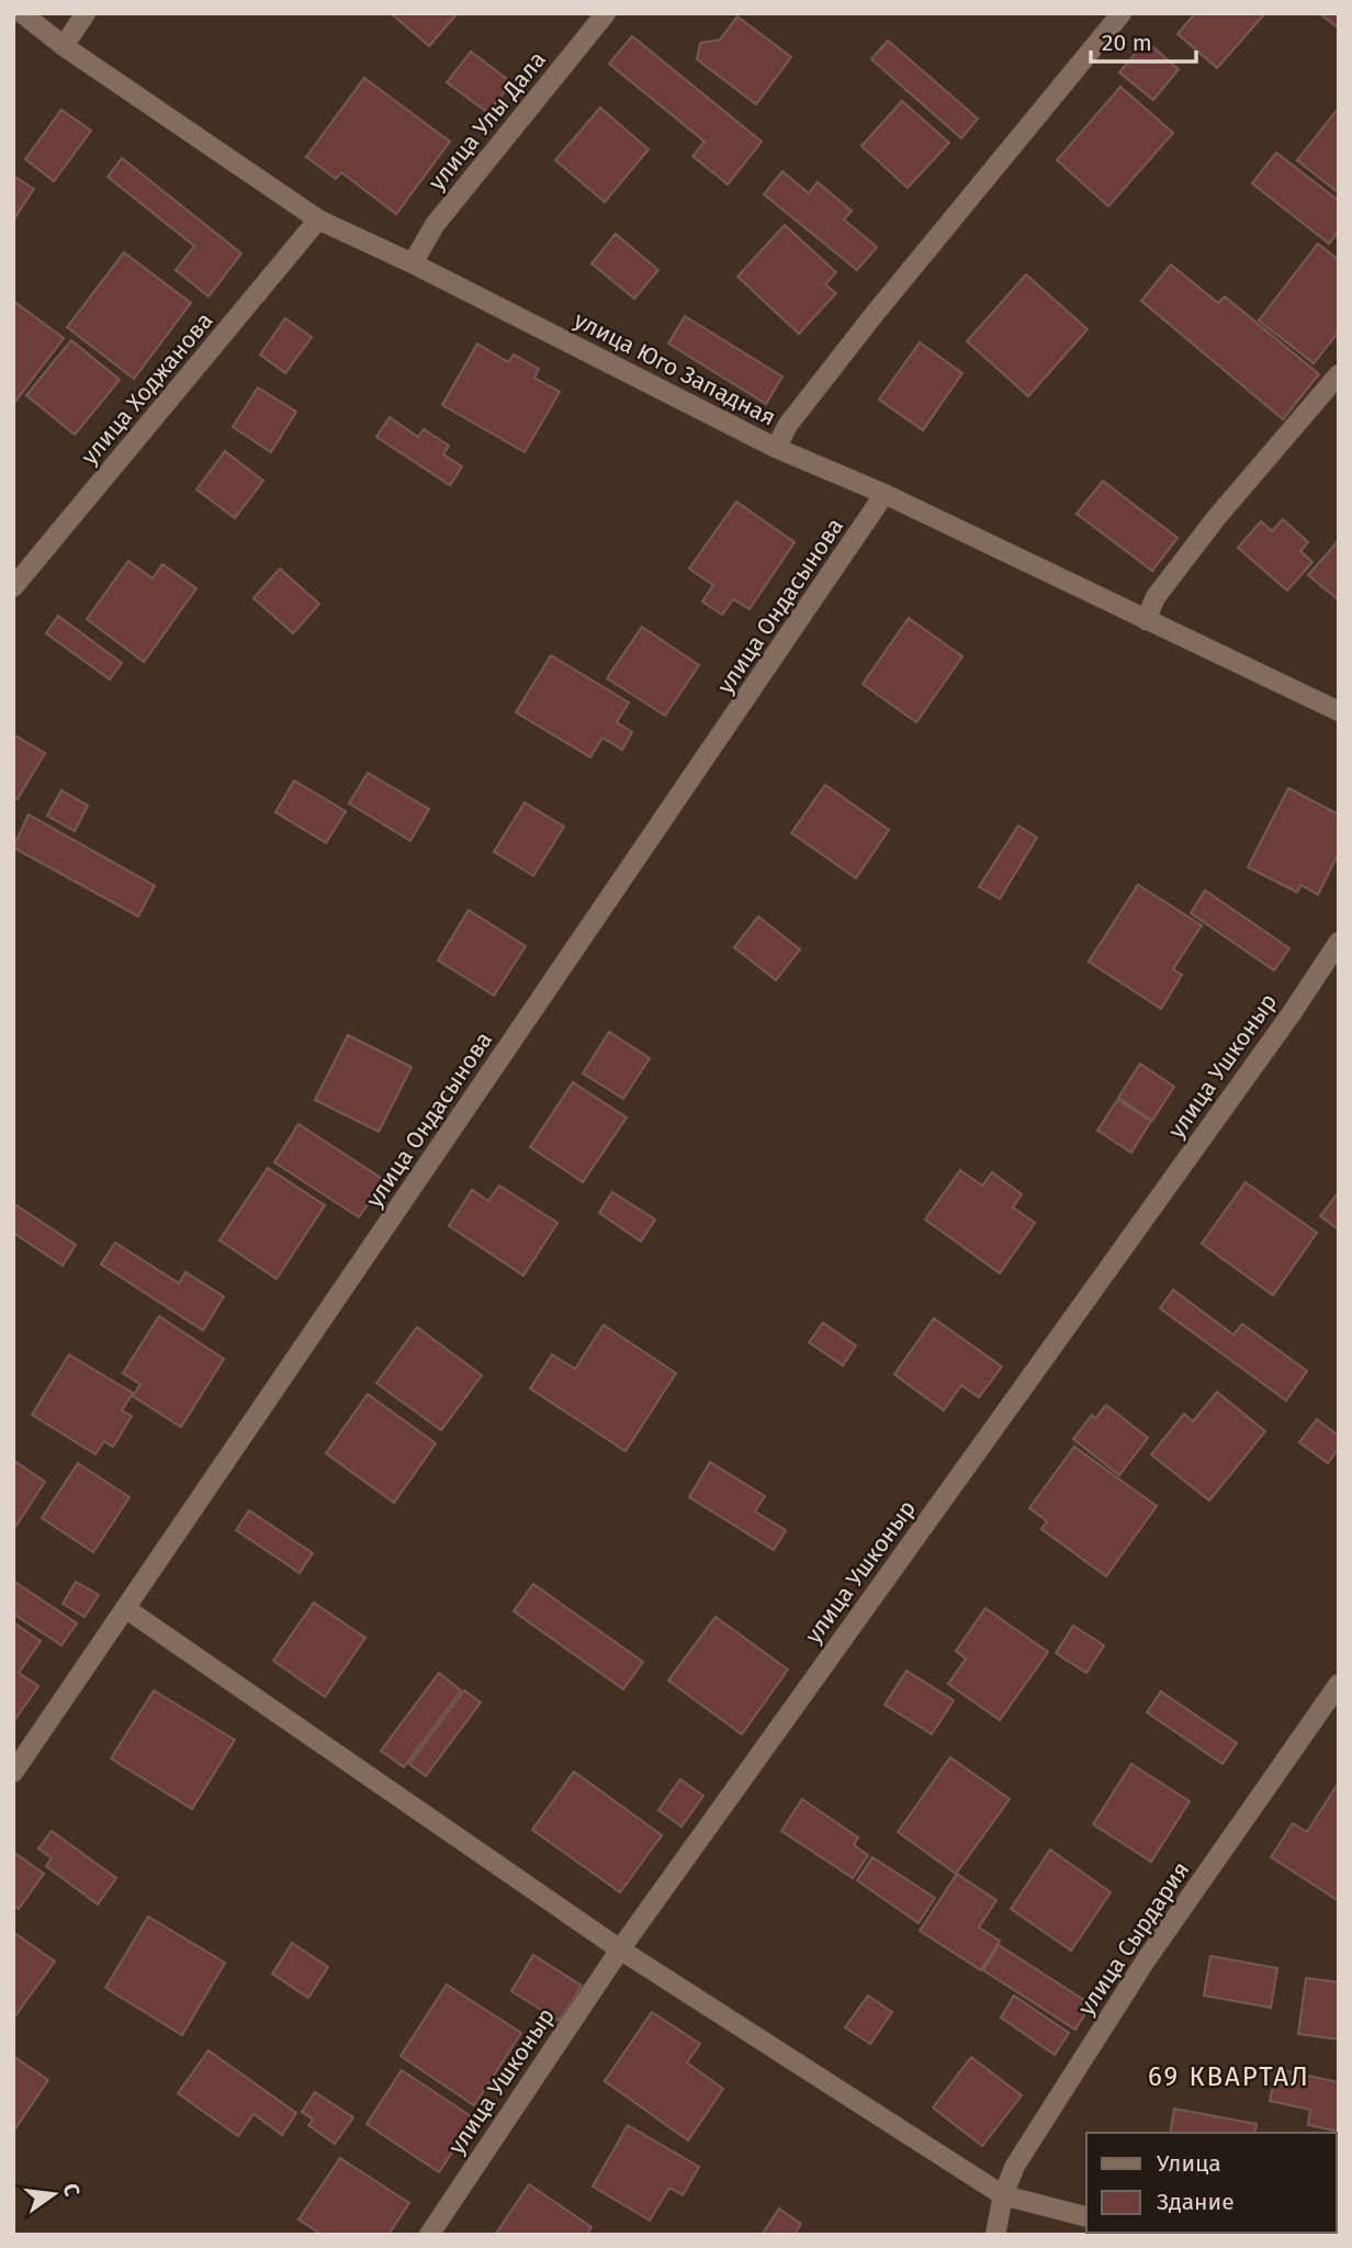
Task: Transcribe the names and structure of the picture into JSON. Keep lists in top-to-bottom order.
{
  "streets": {
    "street": [
      "улица Улы Дала",
      "улица Юго Западная",
      "улица Ходжанова",
      "улица Ондасынова",
      "улица Ушконыр",
      "улица Сырдария"
    ]
  },
  "crossings": [
    ["улица Улы Дала", "улица Юго Западная"],
    ["улица Юго Западная", "улица Ходжанова"],
    ["улица Юго Западная", "улица Ондасынова"]
  ],
  "districts": ["69 КВАРТАЛ"],
  "legend": ["Улица", "Здание"],
  "scale_bar": "20 m",
  "north": "right"
}
